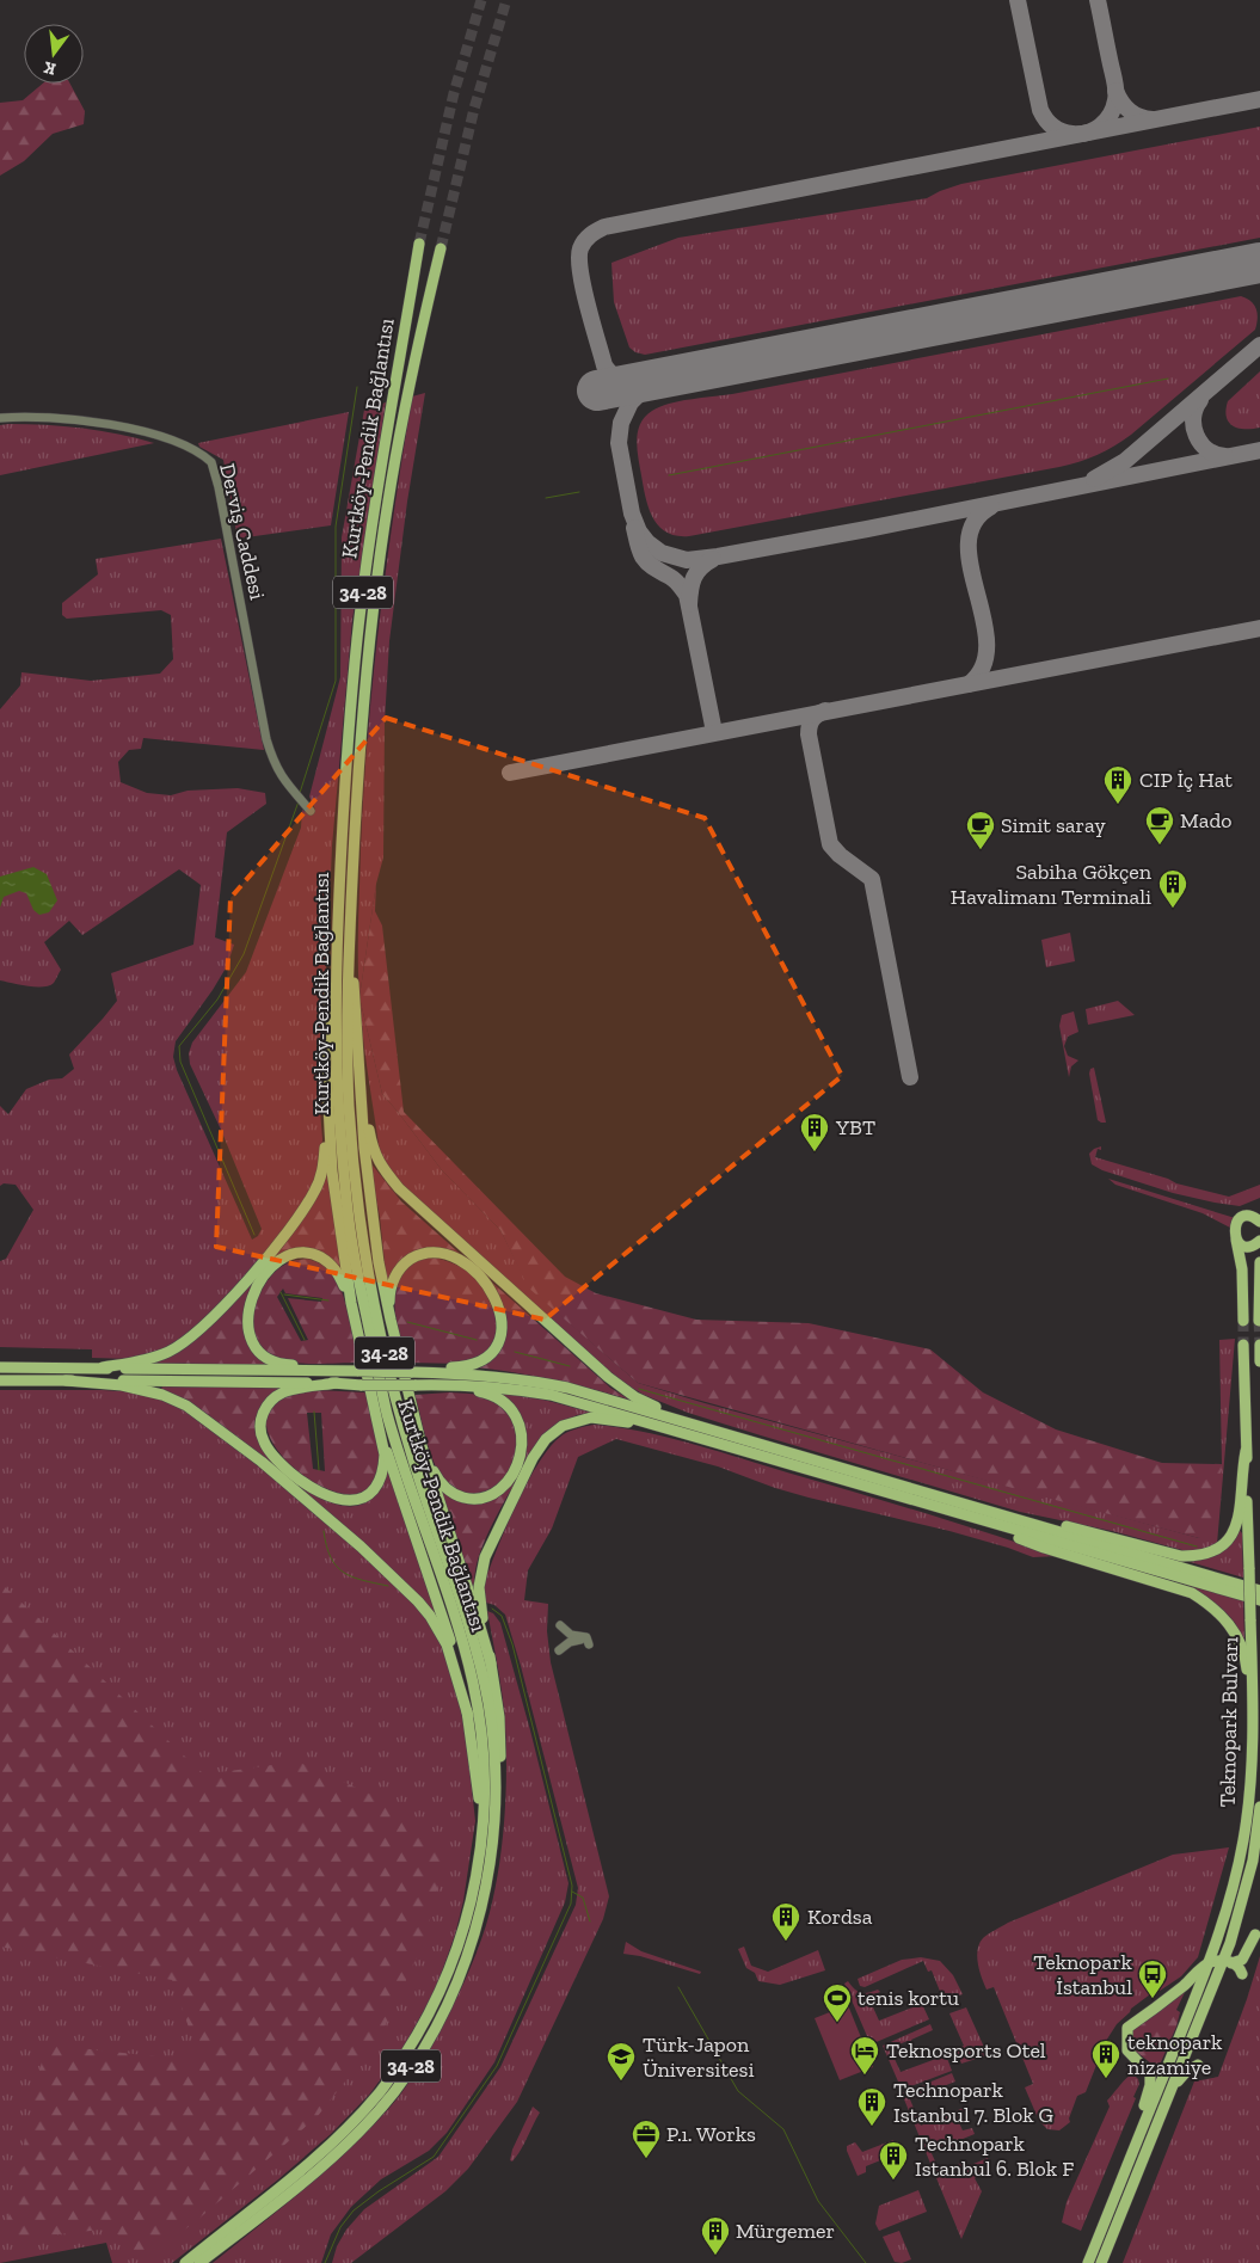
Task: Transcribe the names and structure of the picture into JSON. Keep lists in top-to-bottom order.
{
  "streets": {
    "highway": ["Kurtköy-Pendik Bağlantısı", "34-28", "Teknopark Bulvarı"],
    "street": ["Derviş Caddesi"]
  },
  "places": {
    "building": [
      "CIP İç Hat",
      "Sabiha Gökçen Havalimanı Terminali",
      "YBT",
      "Kordsa",
      "teknopark nizamiye",
      "Technopark Istanbul 7. Blok G",
      "Technopark Istanbul 6. Blok F",
      "Mürgemer"
    ],
    "cafe": ["Mado", "Simit saray"],
    "bus stop": ["Teknopark İstanbul"],
    "sports": ["tenis kortu"],
    "hotel": ["Teknosports Otel"],
    "school or university": ["Türk-Japon Üniversitesi"],
    "office": ["P.ı. Works"]
  },
  "north": "bottom"
}
